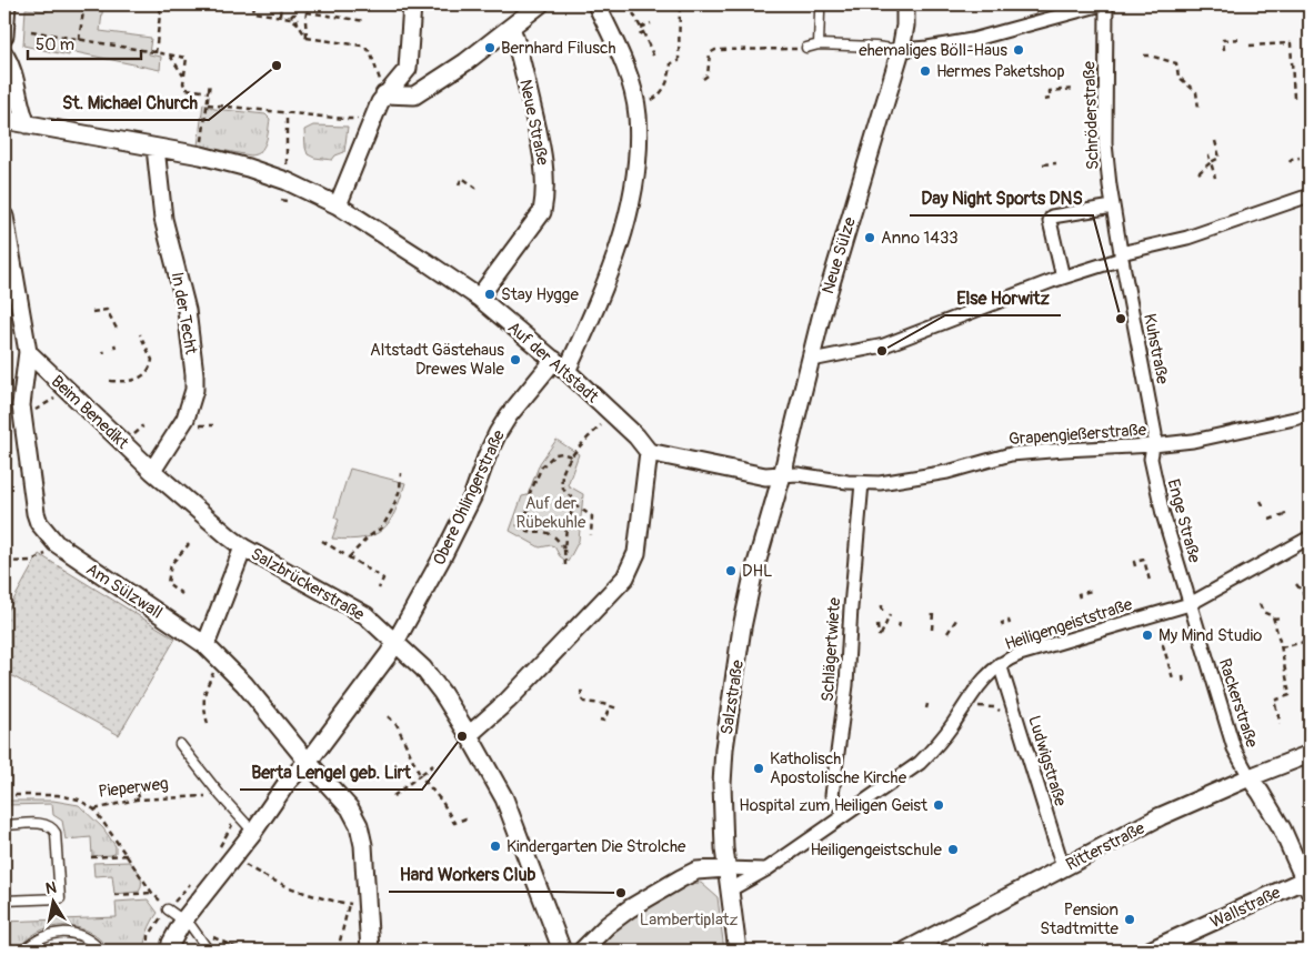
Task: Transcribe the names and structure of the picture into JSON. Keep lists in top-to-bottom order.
{
  "streets": {
    "street": [
      "Schröderstraße",
      "Neue Straße",
      "Neue Sülze",
      "In der Techt",
      "Kuhstraße",
      "Auf der Altstadt",
      "Beim Benedikt",
      "Grapengießerstraße",
      "Obere Ohlingerstraße",
      "Enge Straße",
      "Salzbrückerstraße",
      "Am Sülzwall",
      "Heiligengeiststraße",
      "Schlägertwiete",
      "Salzstraße",
      "Rackerstraße",
      "Ludwigstraße",
      "Ritterstraße",
      "Wallstraße"
    ],
    "path": ["Pieperweg"]
  },
  "crossings": [
    ["Schröderstraße", "Kuhstraße"],
    ["Neue Straße", "Auf der Altstadt"],
    ["Neue Sülze", "Grapengießerstraße"],
    ["Neue Sülze", "Salzstraße"],
    ["In der Techt", "Auf der Altstadt"],
    ["In der Techt", "Beim Benedikt"],
    ["In der Techt", "Salzbrückerstraße"],
    ["Kuhstraße", "Grapengießerstraße"],
    ["Kuhstraße", "Enge Straße"],
    ["Auf der Altstadt", "Obere Ohlingerstraße"],
    ["Beim Benedikt", "Salzbrückerstraße"],
    ["Beim Benedikt", "Am Sülzwall"],
    ["Grapengießerstraße", "Enge Straße"],
    ["Grapengießerstraße", "Schlägertwiete"],
    ["Obere Ohlingerstraße", "Salzbrückerstraße"],
    ["Obere Ohlingerstraße", "Am Sülzwall"],
    ["Enge Straße", "Heiligengeiststraße"],
    ["Enge Straße", "Rackerstraße"],
    ["Heiligengeiststraße", "Schlägertwiete"],
    ["Heiligengeiststraße", "Salzstraße"],
    ["Heiligengeiststraße", "Rackerstraße"],
    ["Heiligengeiststraße", "Ludwigstraße"],
    ["Rackerstraße", "Ritterstraße"],
    ["Ludwigstraße", "Ritterstraße"]
  ],
  "parks": ["Auf der Rübekuhle", "Lambertiplatz"],
  "places": [
    "Bernhard Filusch",
    "ehemaliges Böll-Haus",
    "St. Michael Church",
    "Hermes Paketshop",
    "Anno 1433",
    "Stay Hygge",
    "Day Night Sports DNS",
    "Else Horwitz",
    "Altstadt Gästehaus Drewes Wale",
    "DHL",
    "My Mind Studio",
    "Berta Lengel geb. Lirt",
    "Katholisch Apostolische Kirche",
    "Hospital zum Heiligen Geist",
    "Kindergarten Die Strolche",
    "Heiligengeistschule",
    "Hard Workers Club",
    "Pension Stadtmitte"
  ],
  "scale_bar": "50 m",
  "north": "top"
}
